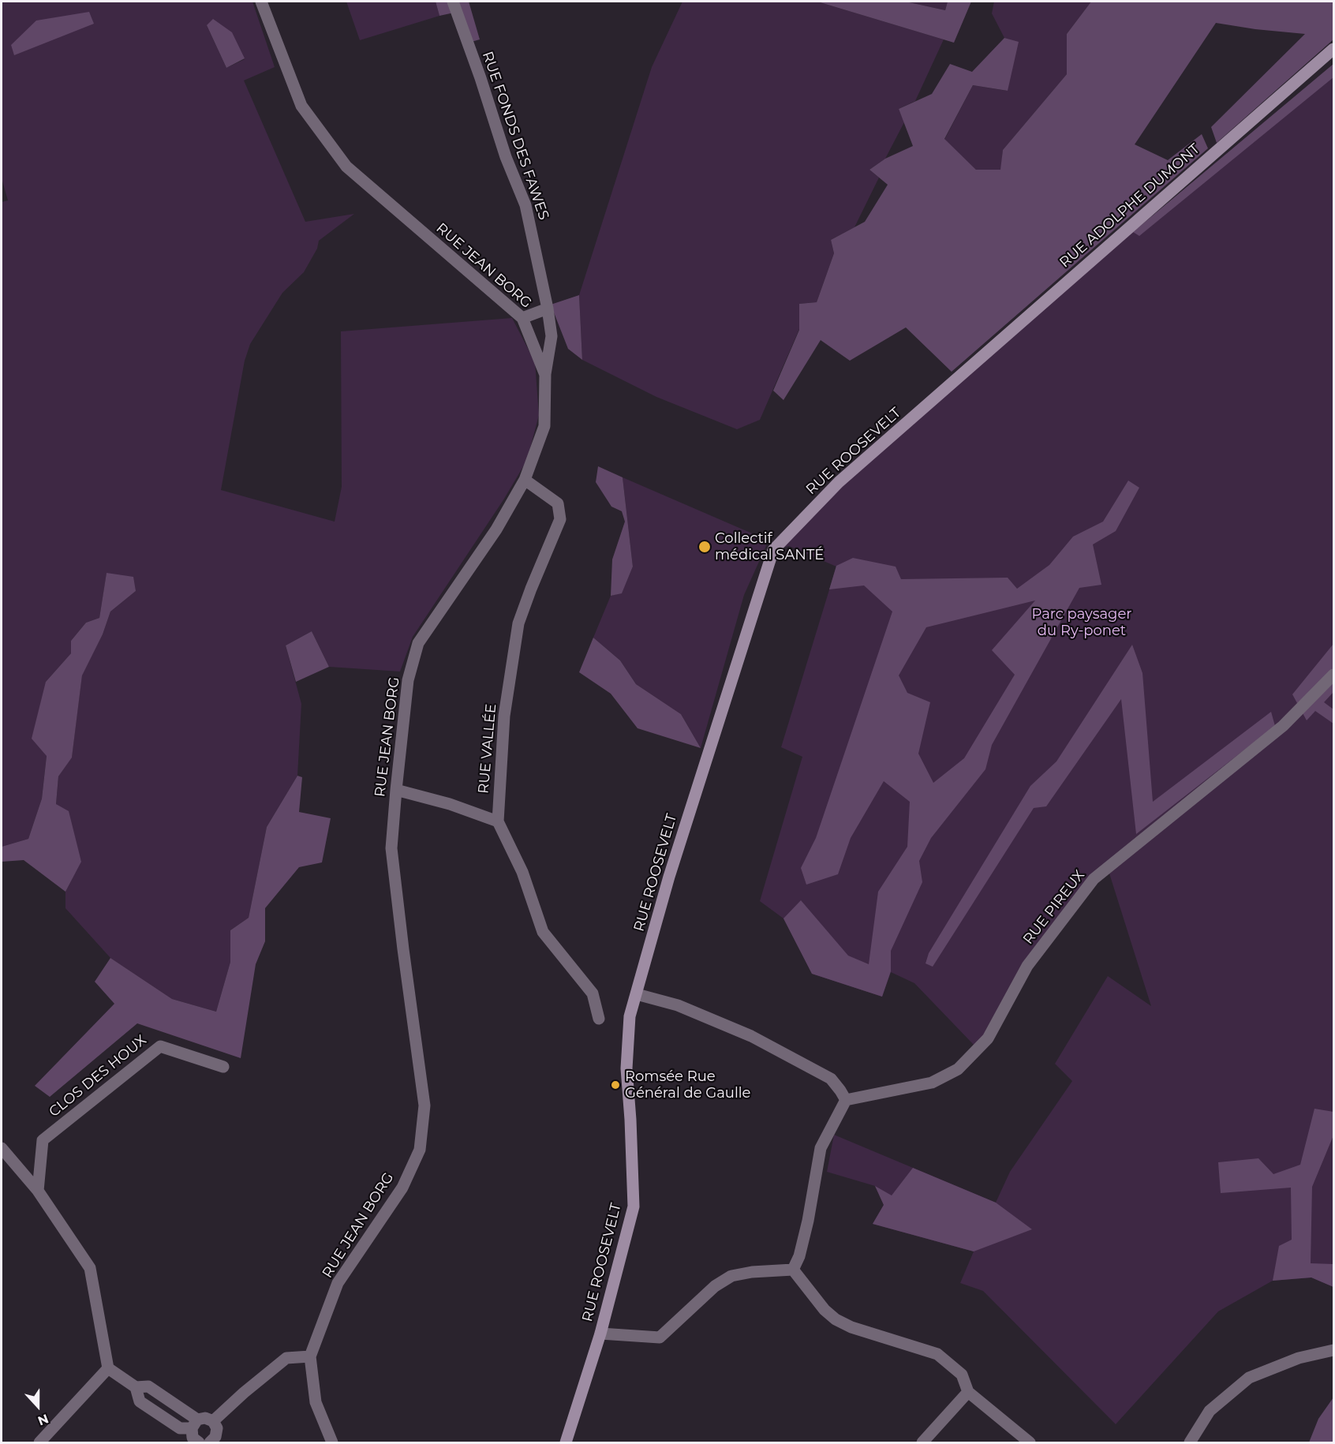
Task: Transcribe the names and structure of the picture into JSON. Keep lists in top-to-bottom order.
{
  "streets": {
    "main road": ["RUE ADOLPHE DUMONT", "RUE ROOSEVELT"],
    "street": [
      "RUE FONDS DES FAWES",
      "RUE JEAN BORG",
      "RUE VALLÉE",
      "RUE PIREUX",
      "CLOS DES HOUX"
    ]
  },
  "crossings": [
    ["RUE FONDS DES FAWES", "RUE JEAN BORG"],
    ["RUE ADOLPHE DUMONT", "RUE ROOSEVELT"],
    ["RUE JEAN BORG", "RUE VALLÉE"]
  ],
  "parks": ["Parc paysager du Ry-ponet"],
  "places": ["Collectif médical SANTÉ", "Romsée Rue Général de Gaulle"],
  "north": "bottom"
}
